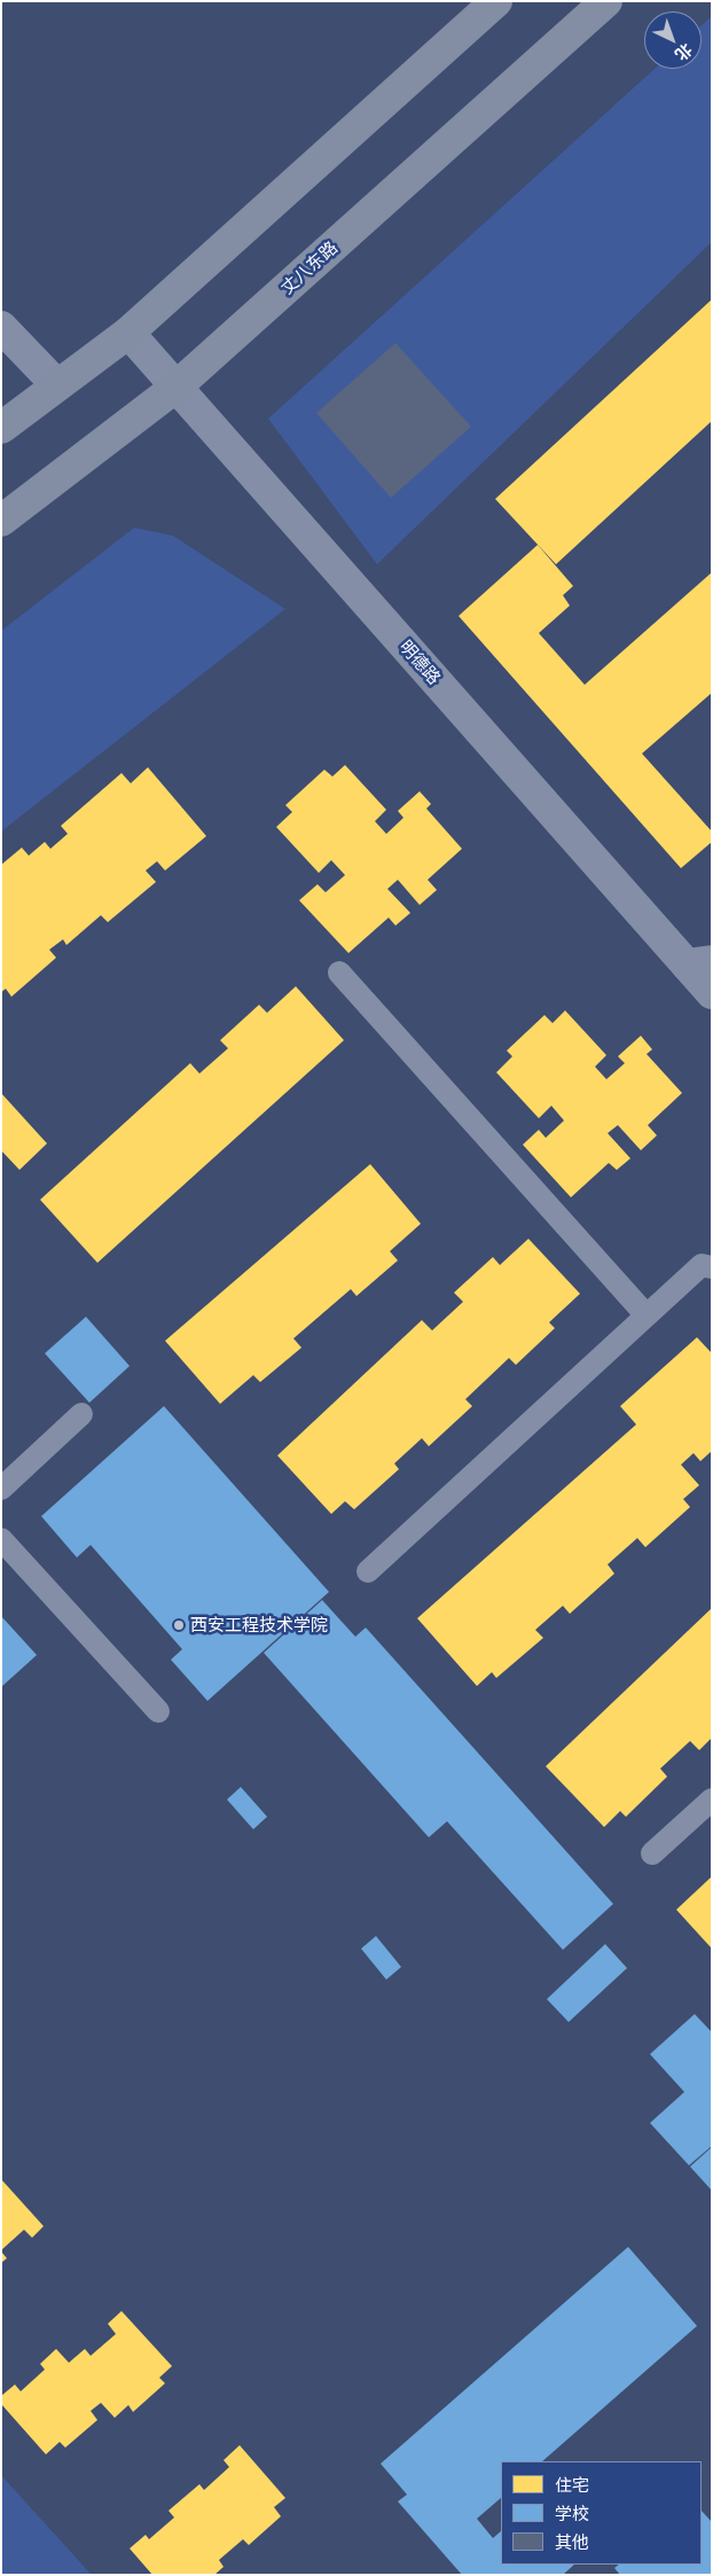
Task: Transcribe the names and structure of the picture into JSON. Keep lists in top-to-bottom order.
{
  "streets": {
    "main road": ["丈八东路"],
    "street": ["明德路"]
  },
  "crossings": [
    ["丈八东路", "明德路"]
  ],
  "places": ["西安工程技术学院"],
  "legend": ["住宅", "学校", "其他"],
  "north": "bottom right"
}
